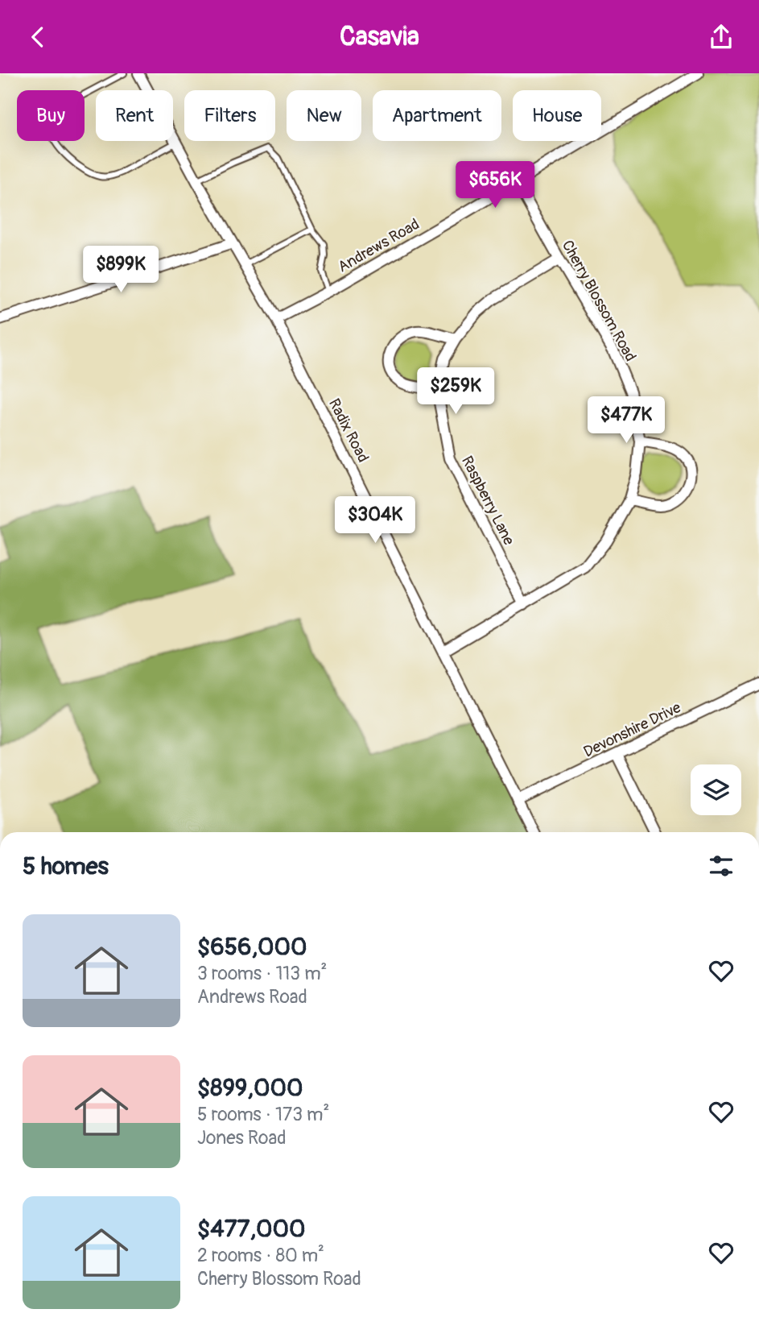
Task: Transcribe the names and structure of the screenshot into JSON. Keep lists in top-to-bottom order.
{
  "streets": {
    "street": [
      "Andrews Road",
      "Cherry Blossom Road",
      "Radix Road",
      "Raspberry Lane",
      "Devonshire Drive"
    ]
  },
  "crossings": [
    ["Andrews Road", "Cherry Blossom Road"],
    ["Andrews Road", "Radix Road"],
    ["Cherry Blossom Road", "Radix Road"],
    ["Cherry Blossom Road", "Raspberry Lane"],
    ["Radix Road", "Devonshire Drive"]
  ],
  "page": {
    "header": "Casavia",
    "chip": [
      "Buy",
      "Rent",
      "Filters",
      "New",
      "Apartment",
      "House"
    ],
    "price": [
      "$656K",
      "$899K",
      "$259K",
      "$477K",
      "$304K"
    ],
    "heading": "5 homes",
    "list": [
      {
        "name": "$656,000",
        "note": "3 rooms · 113 m² · Andrews Road"
      },
      {
        "name": "$899,000",
        "note": "5 rooms · 173 m² · Jones Road"
      },
      {
        "name": "$477,000",
        "note": "2 rooms · 80 m² · Cherry Blossom Road"
      }
    ]
  }
}
